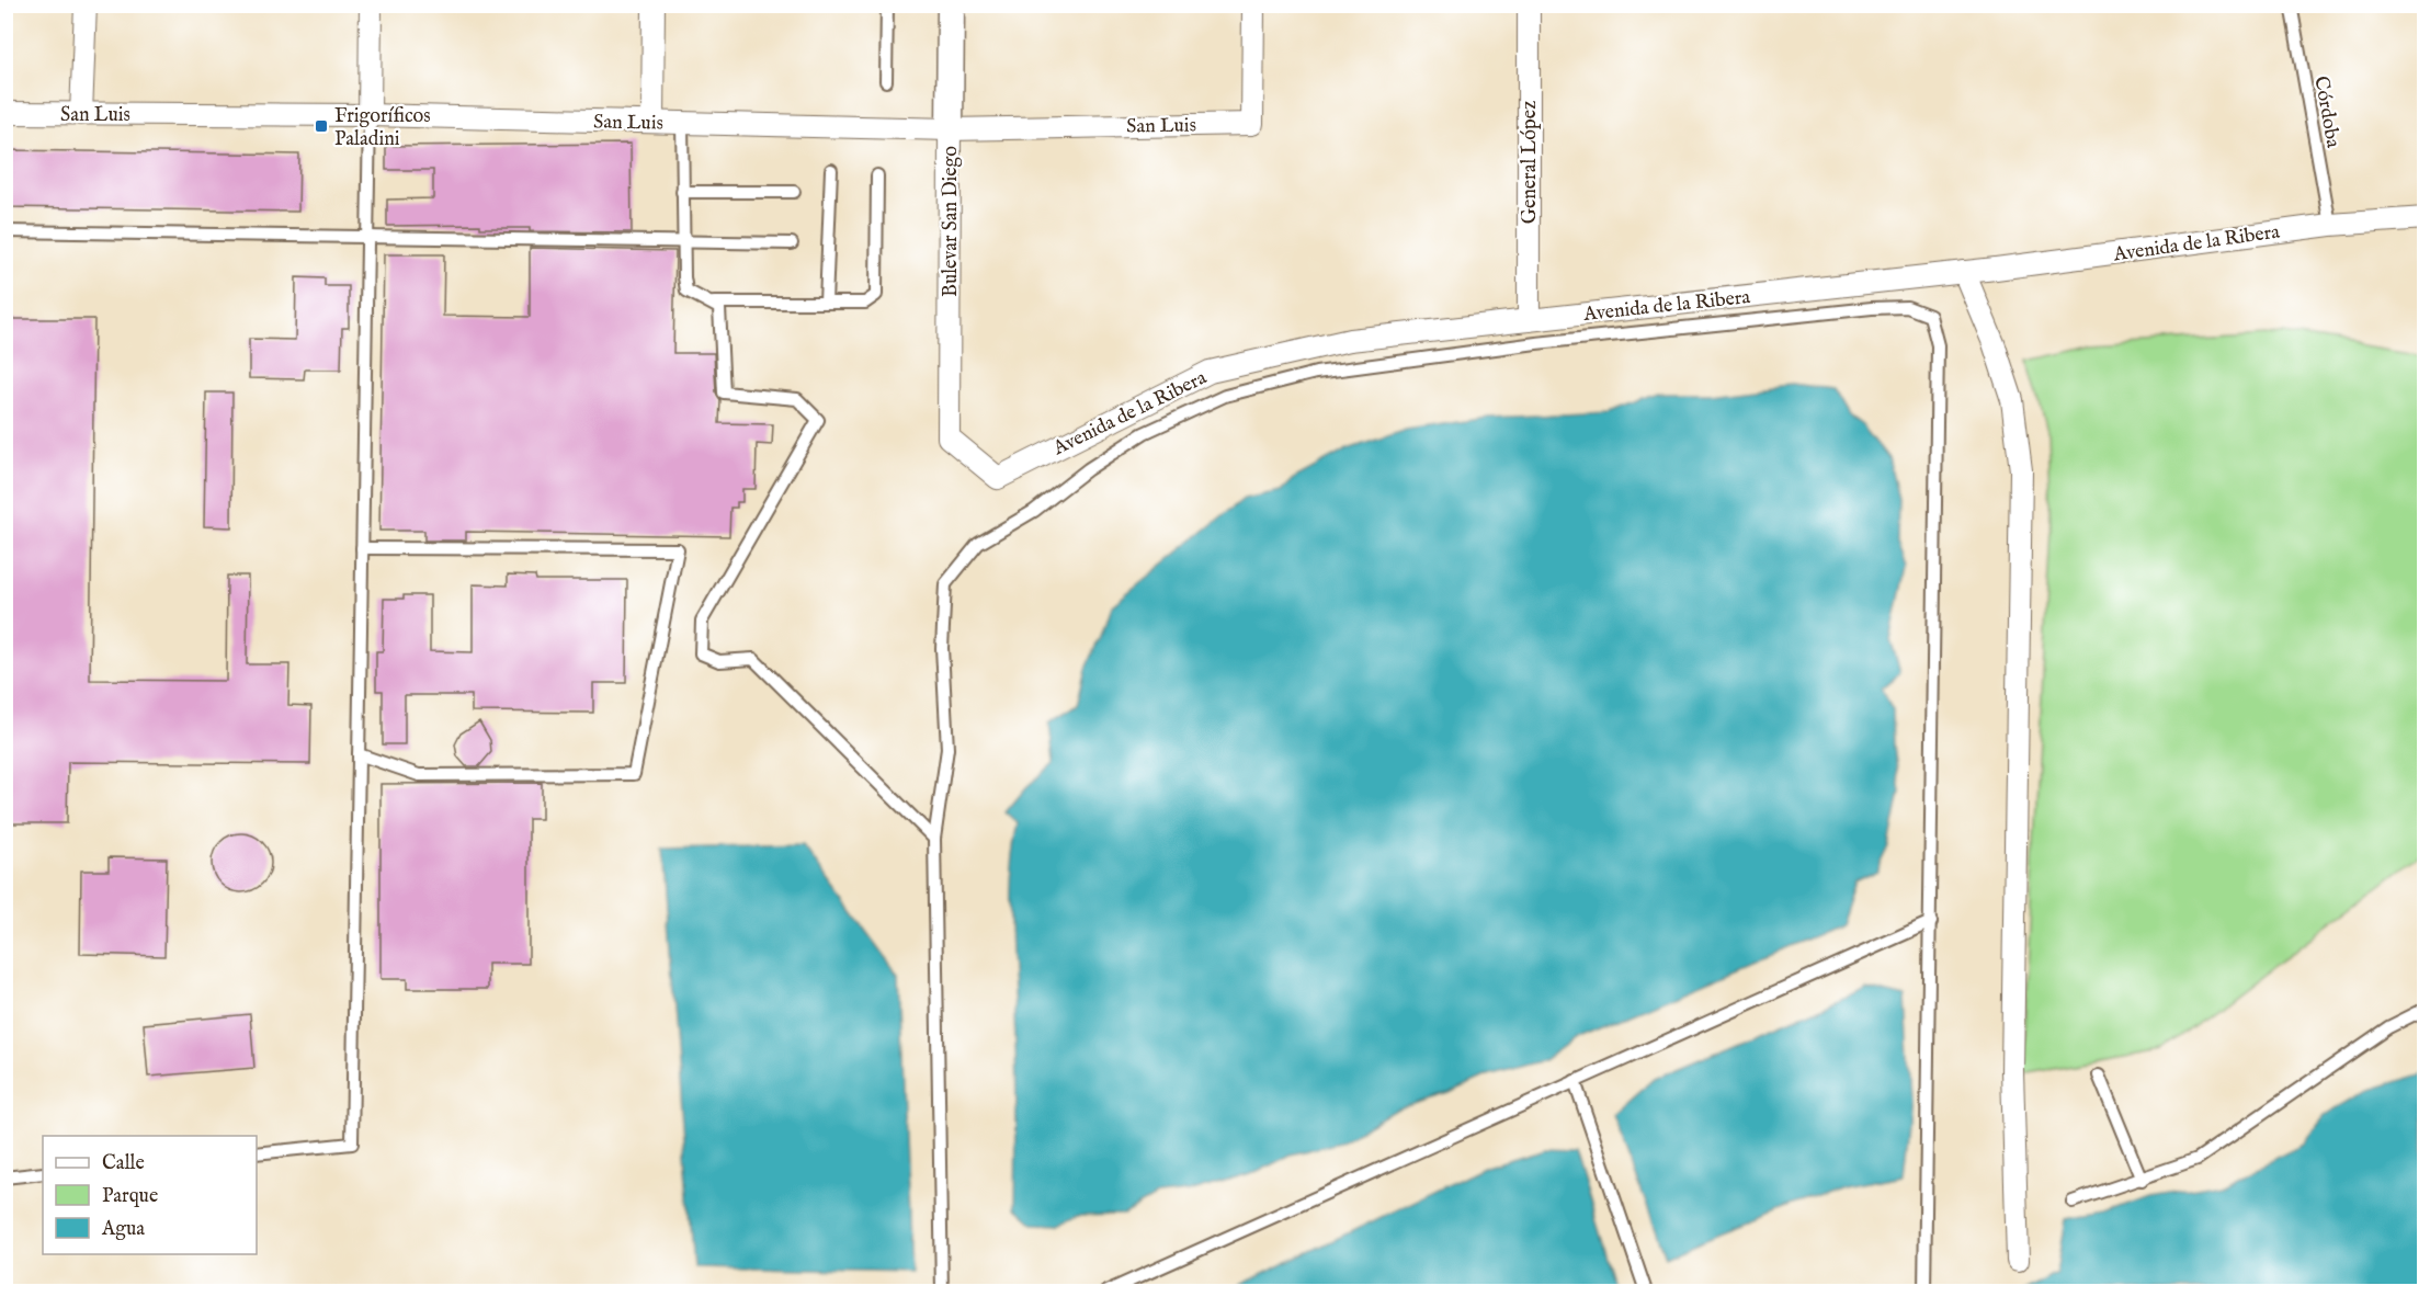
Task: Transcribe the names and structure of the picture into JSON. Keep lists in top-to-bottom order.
{
  "streets": {
    "street": [
      "San Luis",
      "General López",
      "Bulevar San Diego",
      "Avenida de la Ribera"
    ],
    "lane": ["Córdoba"]
  },
  "crossings": [
    ["Córdoba", "Avenida de la Ribera"],
    ["San Luis", "Bulevar San Diego"],
    ["General López", "Avenida de la Ribera"],
    ["Bulevar San Diego", "Avenida de la Ribera"]
  ],
  "places": {
    "transit": ["Frigoríficos Paladini"]
  },
  "legend": ["Calle", "Parque", "Agua"]
}
